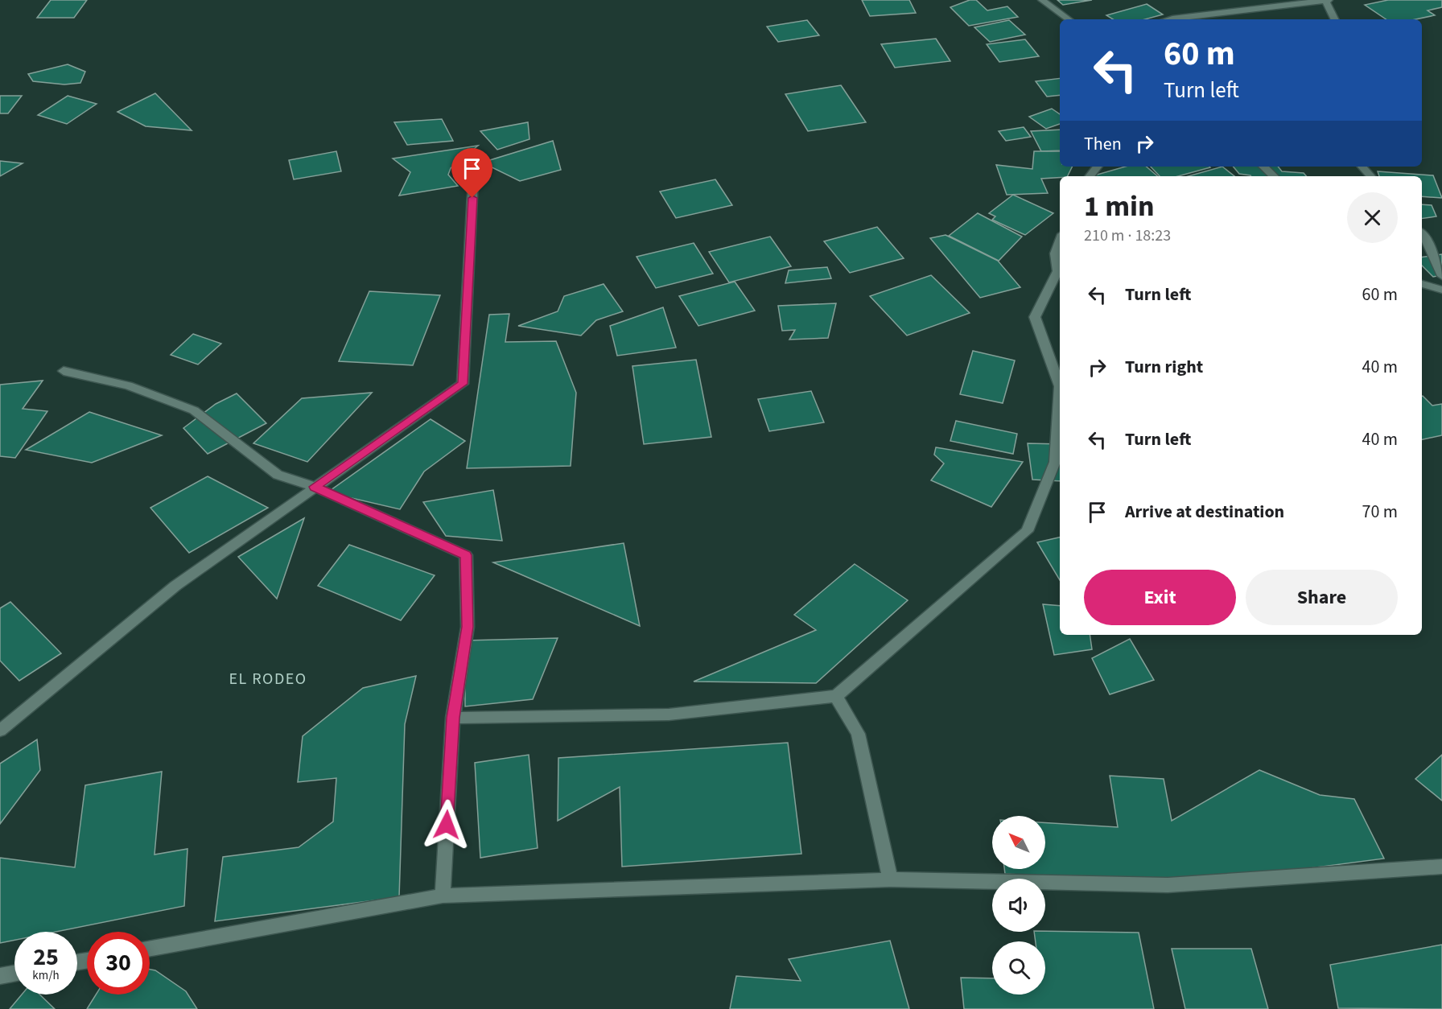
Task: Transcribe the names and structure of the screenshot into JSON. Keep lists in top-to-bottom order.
{
  "districts": ["EL RODEO"],
  "north": "top left",
  "page": {
    "turn": ["60 m", "Turn left"],
    "then": "Then",
    "heading": ["1 min", "210 m · 18:23"],
    "list": [
      {
        "name": "Turn left",
        "value": "60 m"
      },
      {
        "name": "Turn right",
        "value": "40 m"
      },
      {
        "name": "Turn left",
        "value": "40 m"
      },
      {
        "name": "Arrive at destination",
        "value": "70 m"
      }
    ],
    "buttons": ["Exit", "Share"],
    "speed": "25 km/h",
    "limit": "30"
  }
}
